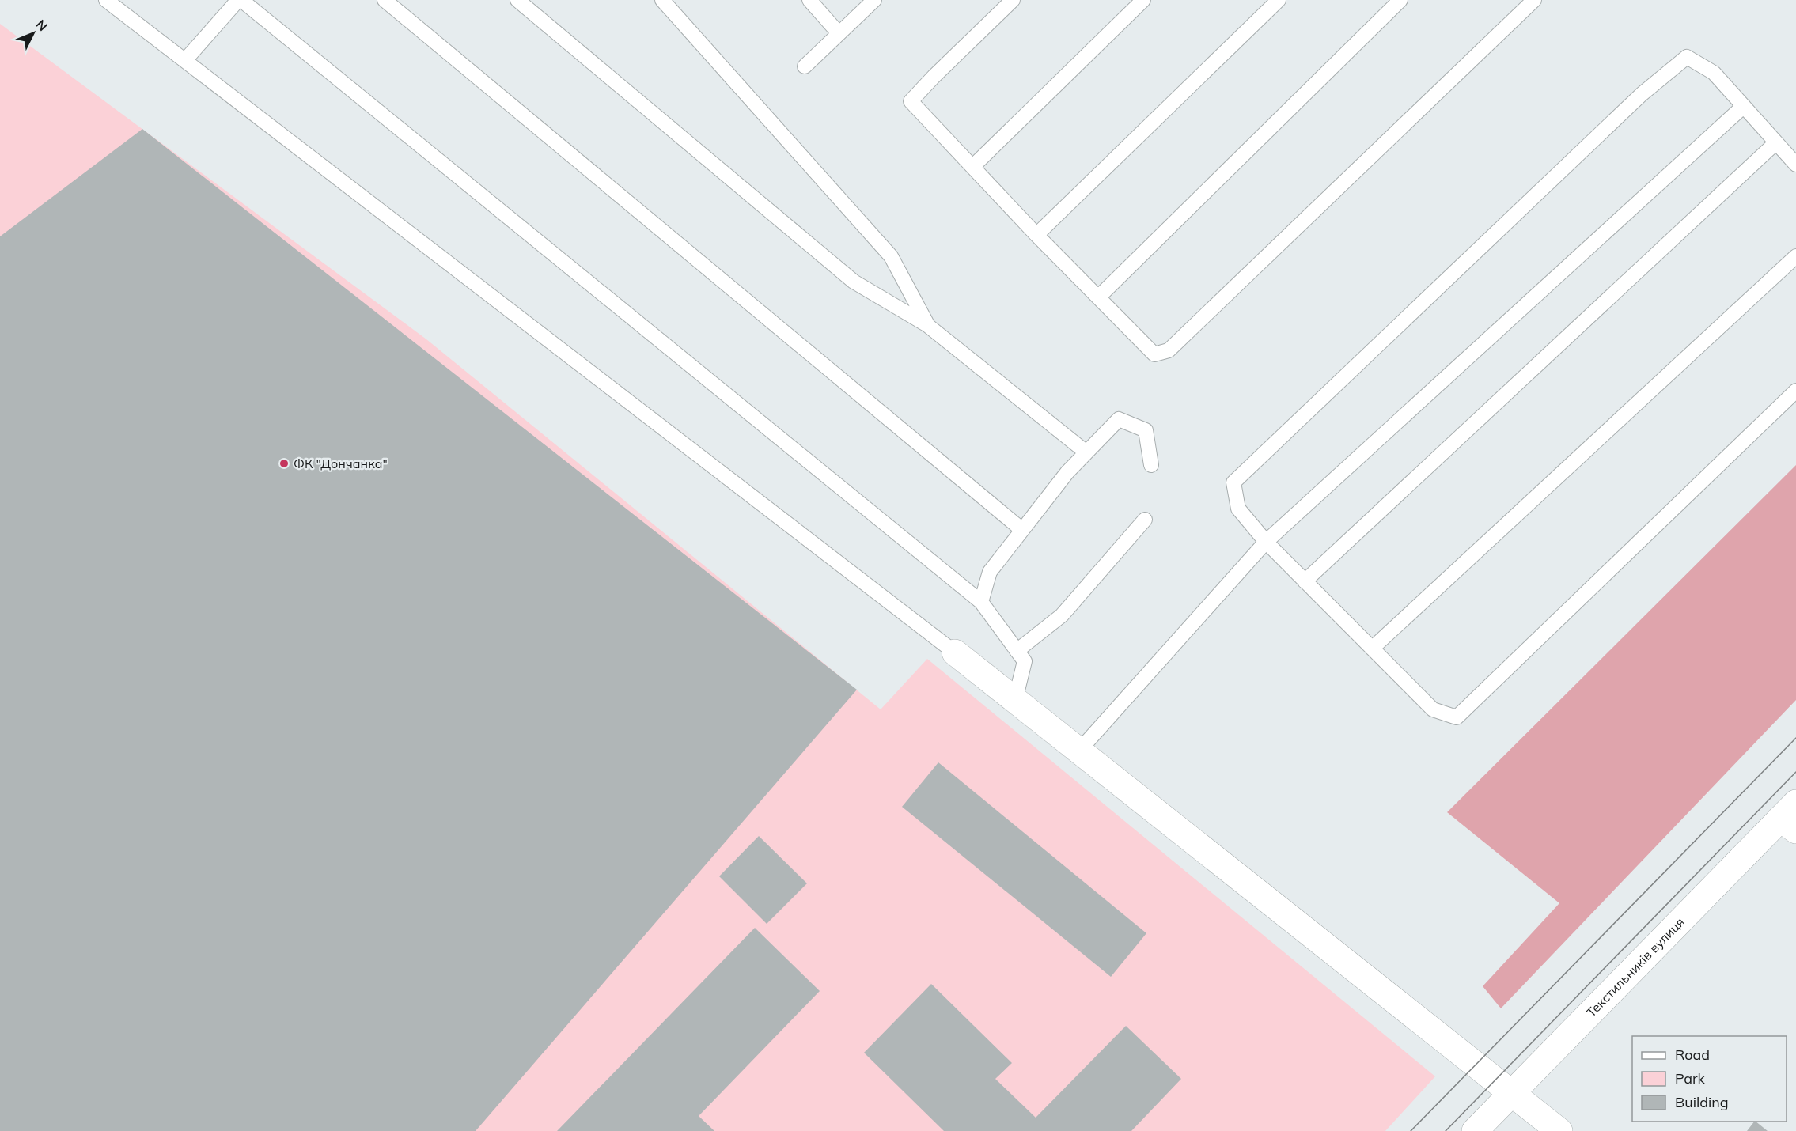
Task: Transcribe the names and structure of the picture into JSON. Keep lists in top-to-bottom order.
{
  "streets": {
    "street": ["Текстильників вулиця"]
  },
  "places": ["ФК \"Дончанка\""],
  "legend": ["Road", "Park", "Building"],
  "north": "top right"
}
